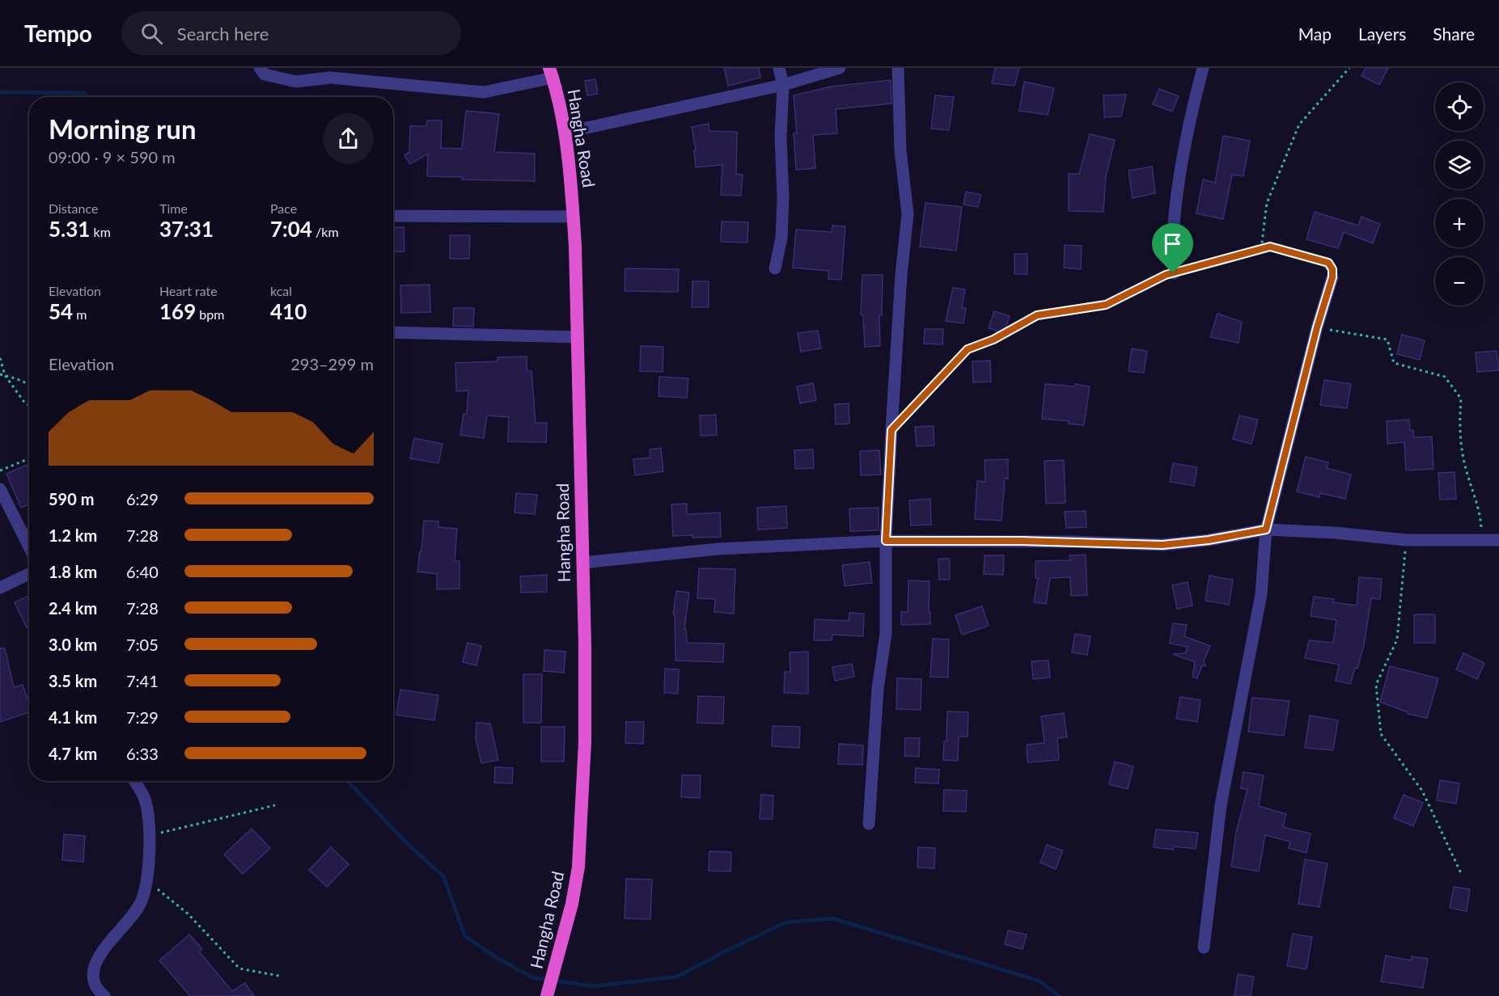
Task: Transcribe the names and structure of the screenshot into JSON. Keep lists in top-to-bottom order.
{
  "streets": {
    "highway": ["Hangha Road"]
  },
  "page": {
    "header": "Tempo",
    "search": "Search here",
    "nav": ["Map", "Layers", "Share"],
    "map_buttons": ["+", "−"],
    "heading": ["Morning run", "09:00 · 9 × 590 m"],
    "stats": [
      ["Distance", "5.31 km"],
      ["Time", "37:31"],
      ["Pace", "7:04 /km"],
      ["Elevation", "54 m"],
      ["Heart rate", "169 bpm"],
      ["kcal", "410"]
    ],
    "chart": ["Elevation", "293–299 m"],
    "list": [
      {
        "name": "590 m",
        "note": "6:29"
      },
      {
        "name": "1.2 km",
        "note": "7:28"
      },
      {
        "name": "1.8 km",
        "note": "6:40"
      },
      {
        "name": "2.4 km",
        "note": "7:28"
      },
      {
        "name": "3.0 km",
        "note": "7:05"
      },
      {
        "name": "3.5 km",
        "note": "7:41"
      },
      {
        "name": "4.1 km",
        "note": "7:29"
      },
      {
        "name": "4.7 km",
        "note": "6:33"
      }
    ]
  }
}
